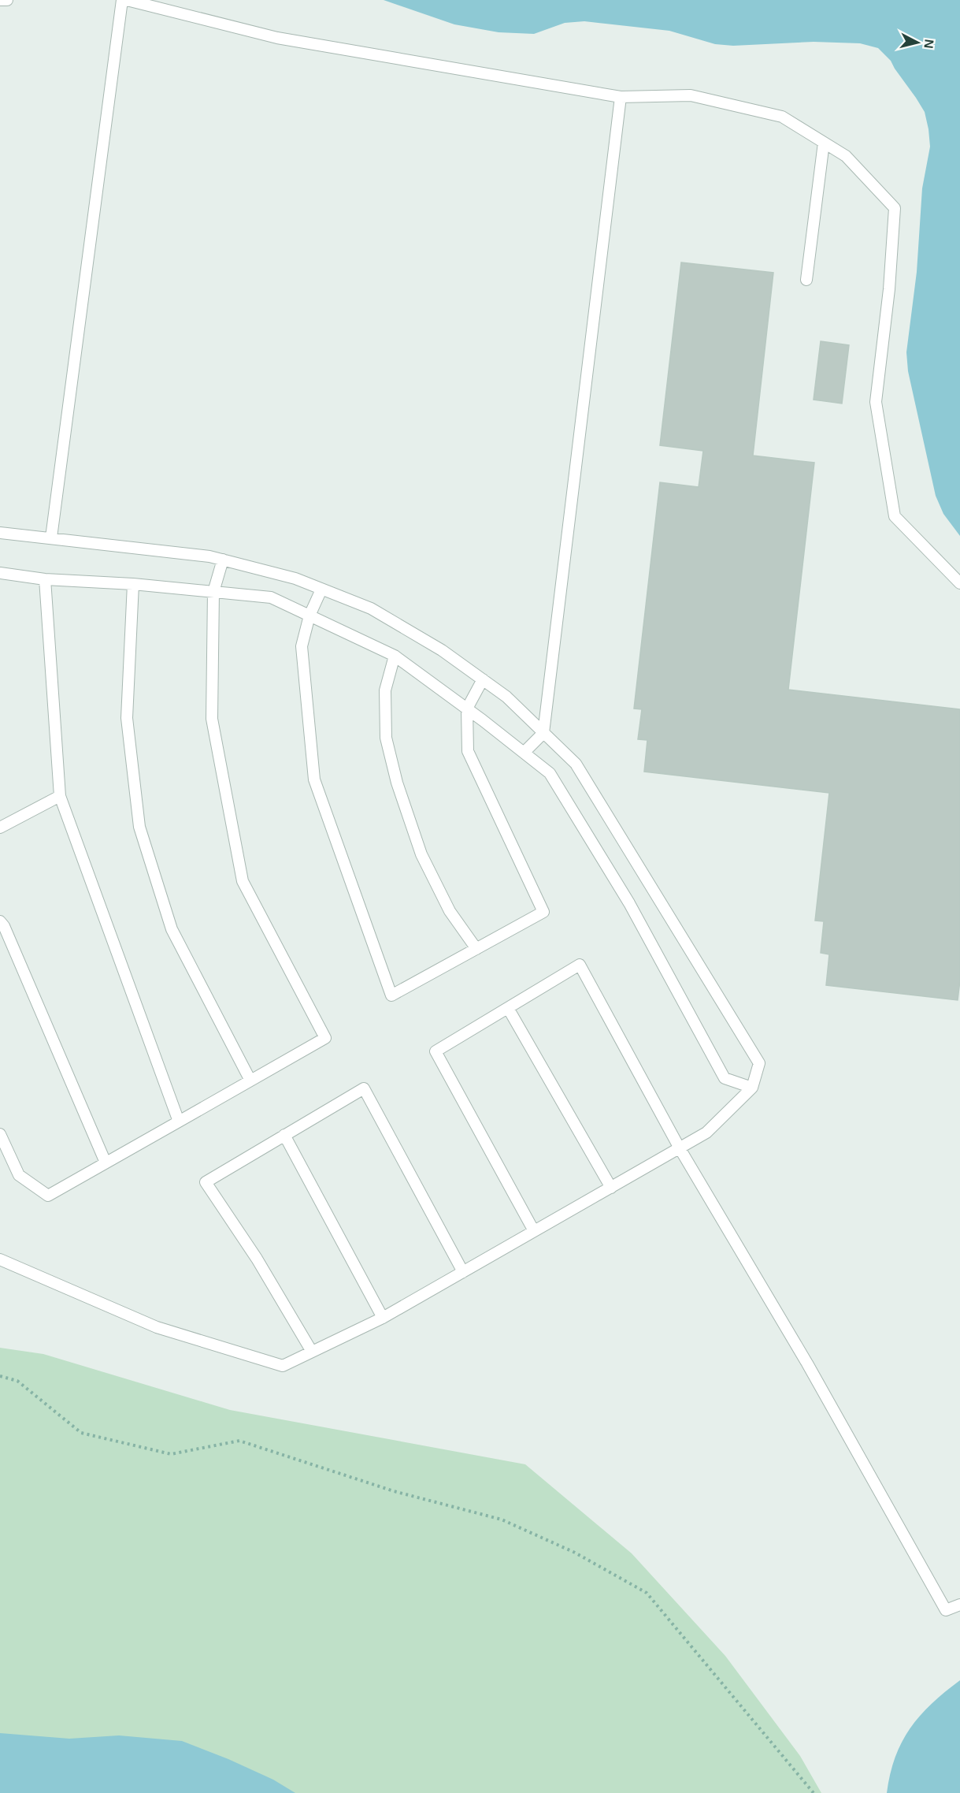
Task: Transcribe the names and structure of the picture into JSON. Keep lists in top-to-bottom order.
{
  "north": "right"
}
